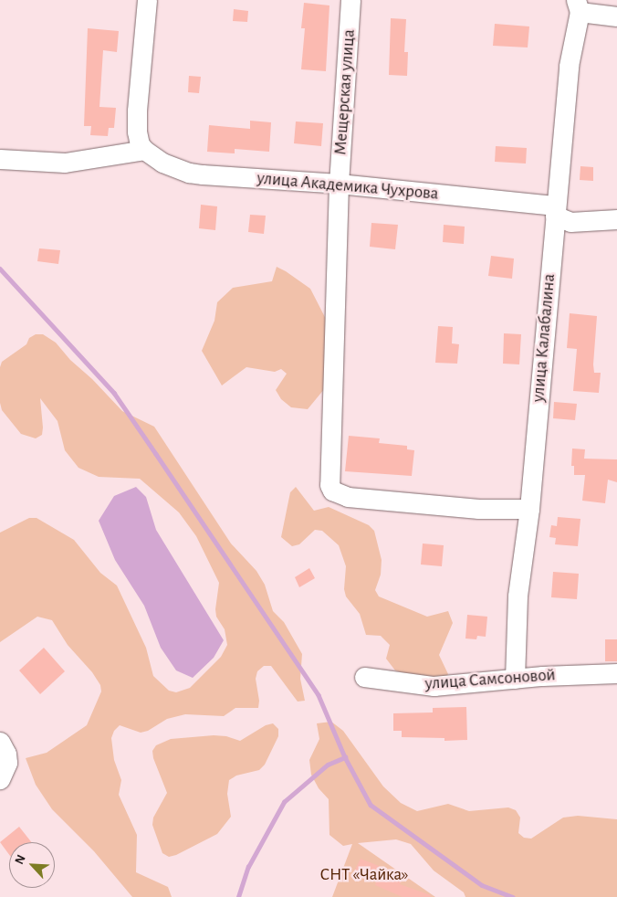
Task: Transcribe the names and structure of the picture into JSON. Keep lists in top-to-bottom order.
{
  "streets": {
    "street": [
      "Мещерская улица",
      "улица Академика Чухрова",
      "улица Калабалина",
      "улица Самсоновой"
    ]
  },
  "crossings": [
    ["Мещерская улица", "улица Академика Чухрова"],
    ["Мещерская улица", "улица Калабалина"],
    ["улица Академика Чухрова", "улица Калабалина"],
    ["улица Калабалина", "улица Самсоновой"]
  ],
  "parks": ["СНТ «Чайка»"],
  "north": "top left"
}
